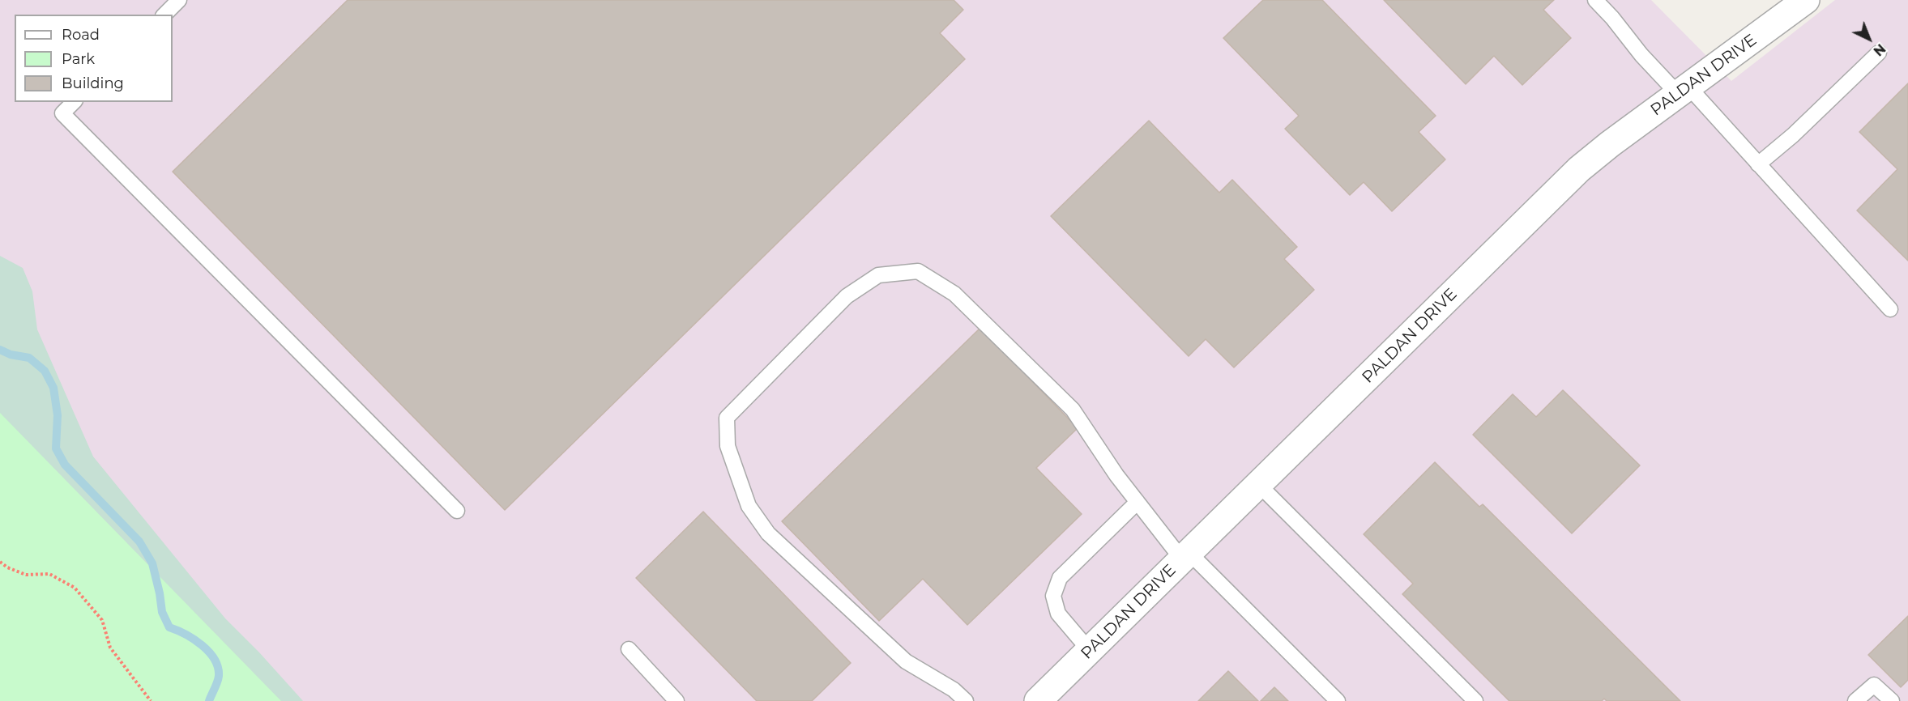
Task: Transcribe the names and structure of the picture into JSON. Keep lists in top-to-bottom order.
{
  "streets": {
    "street": ["PALDAN DRIVE"]
  },
  "legend": ["Road", "Park", "Building"],
  "north": "bottom right"
}
